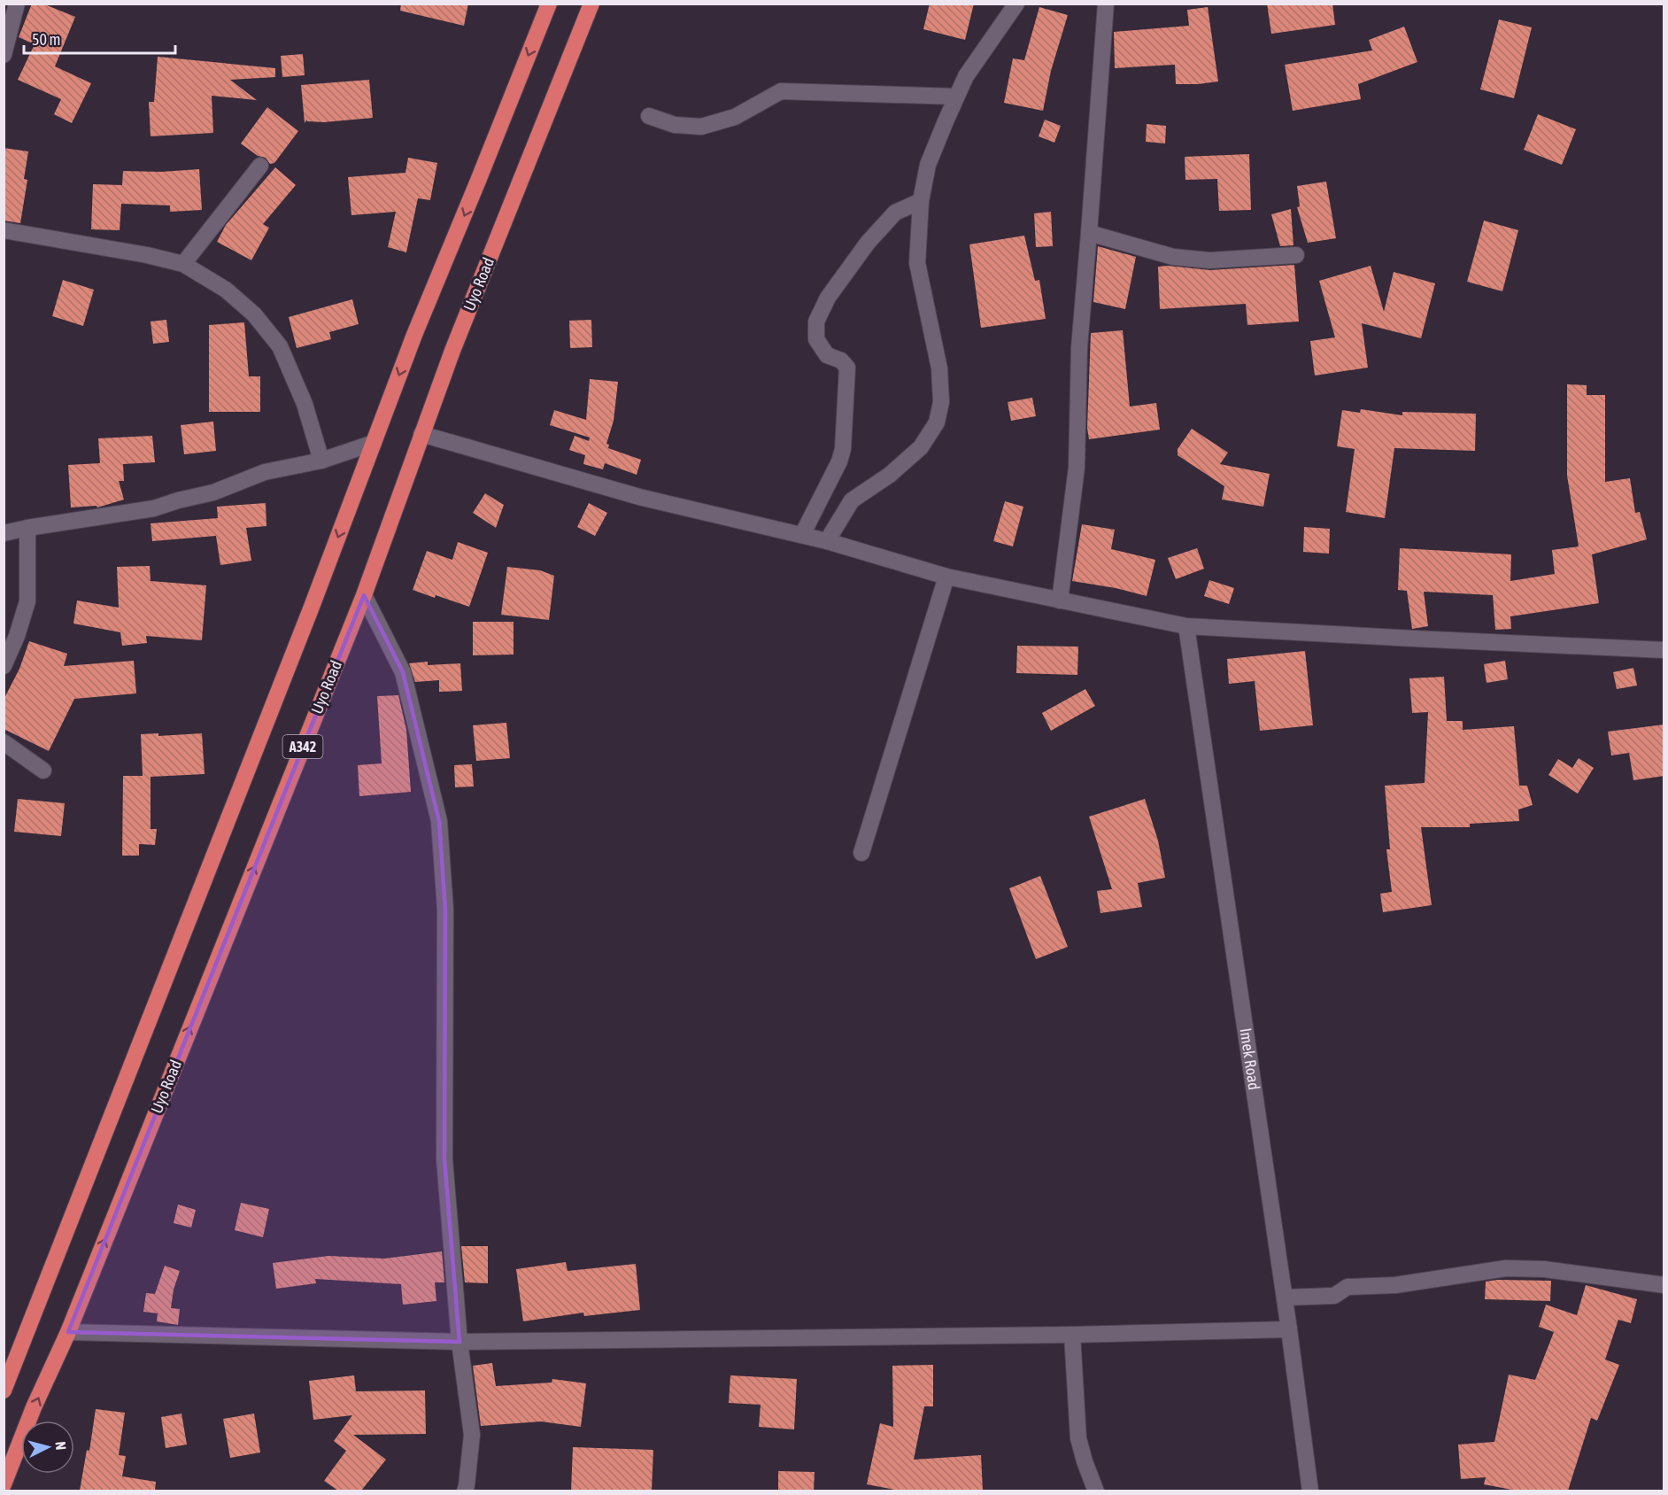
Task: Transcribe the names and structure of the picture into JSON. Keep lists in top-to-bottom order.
{
  "streets": {
    "highway": ["Uyo Road", "A342"],
    "street": ["Imek Road"]
  },
  "scale_bar": "50 m",
  "north": "right"
}
